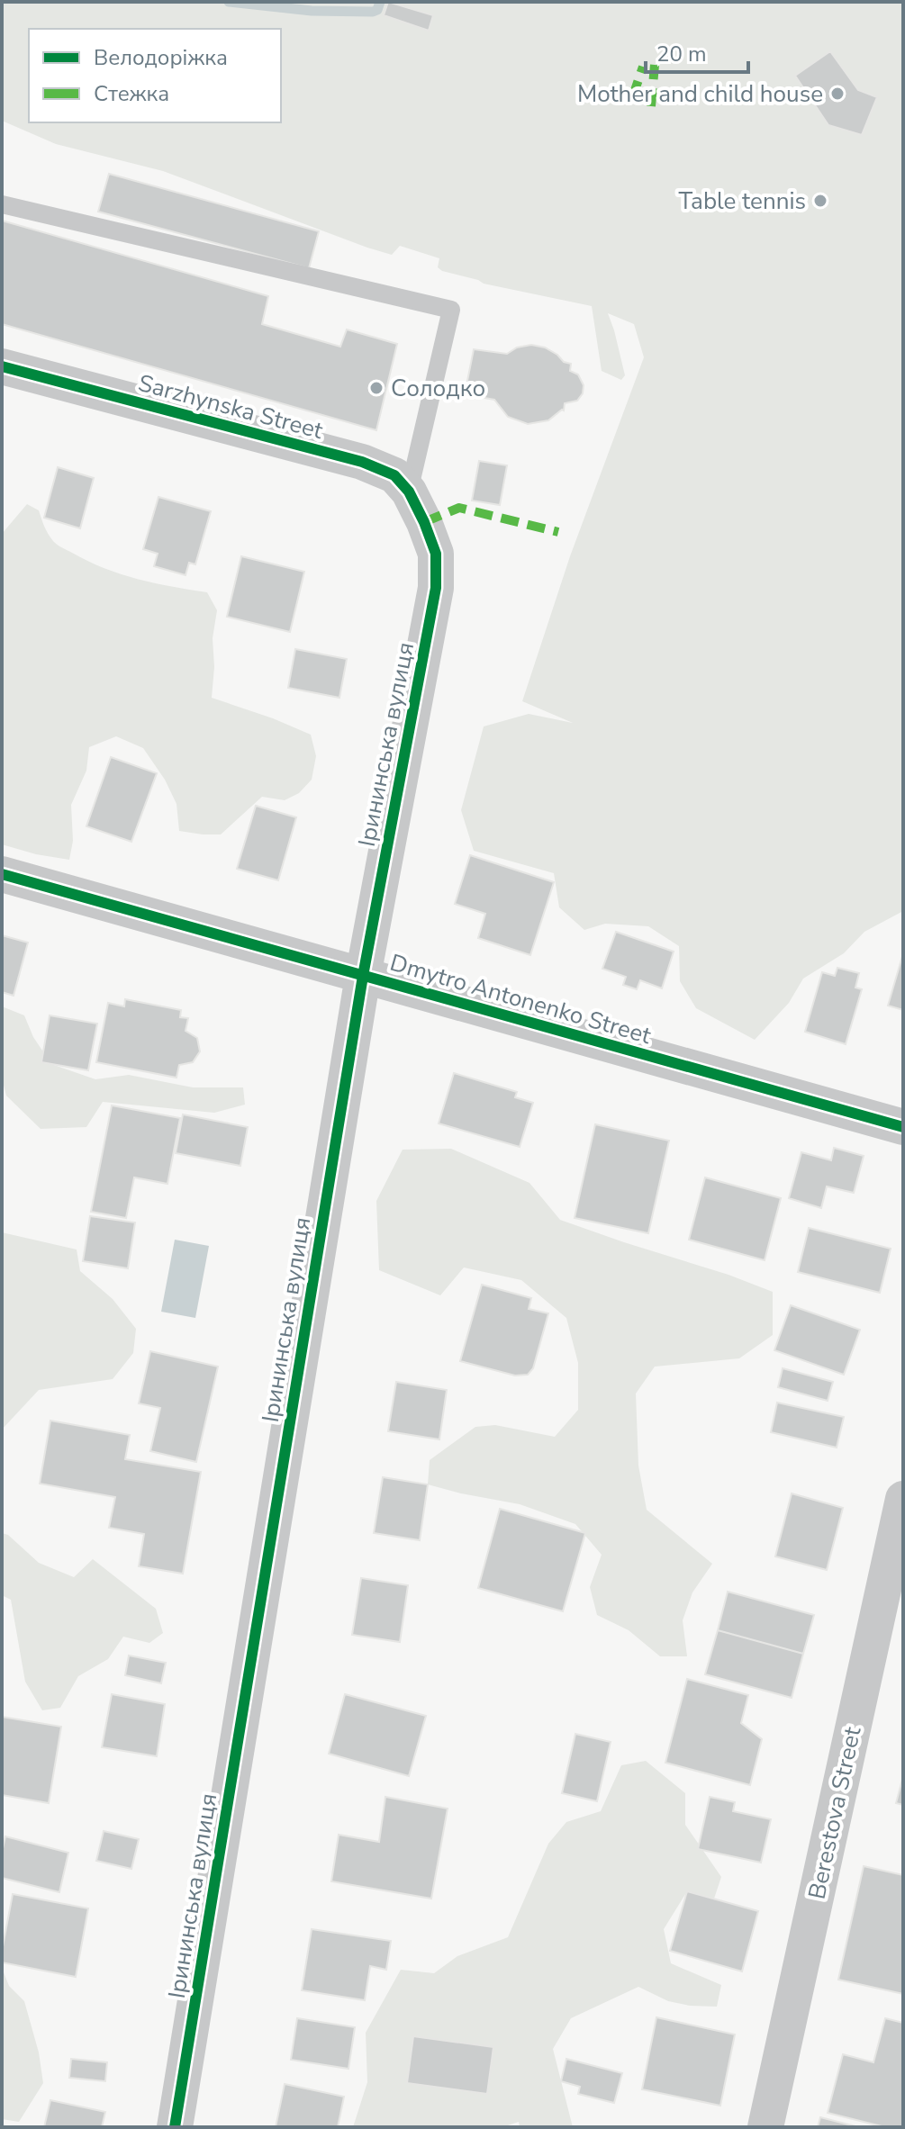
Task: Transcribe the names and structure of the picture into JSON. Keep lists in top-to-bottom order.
{
  "streets": {
    "street": [
      "Sarzhynska Street",
      "Ірининська вулиця",
      "Dmytro Antonenko Street",
      "Berestova Street"
    ]
  },
  "crossings": [
    ["Sarzhynska Street", "Ірининська вулиця"],
    ["Ірининська вулиця", "Dmytro Antonenko Street"]
  ],
  "places": ["Mother and child house", "Table tennis", "Солодко"],
  "legend": ["Велодоріжка", "Стежка"],
  "scale_bar": "20 m"
}
